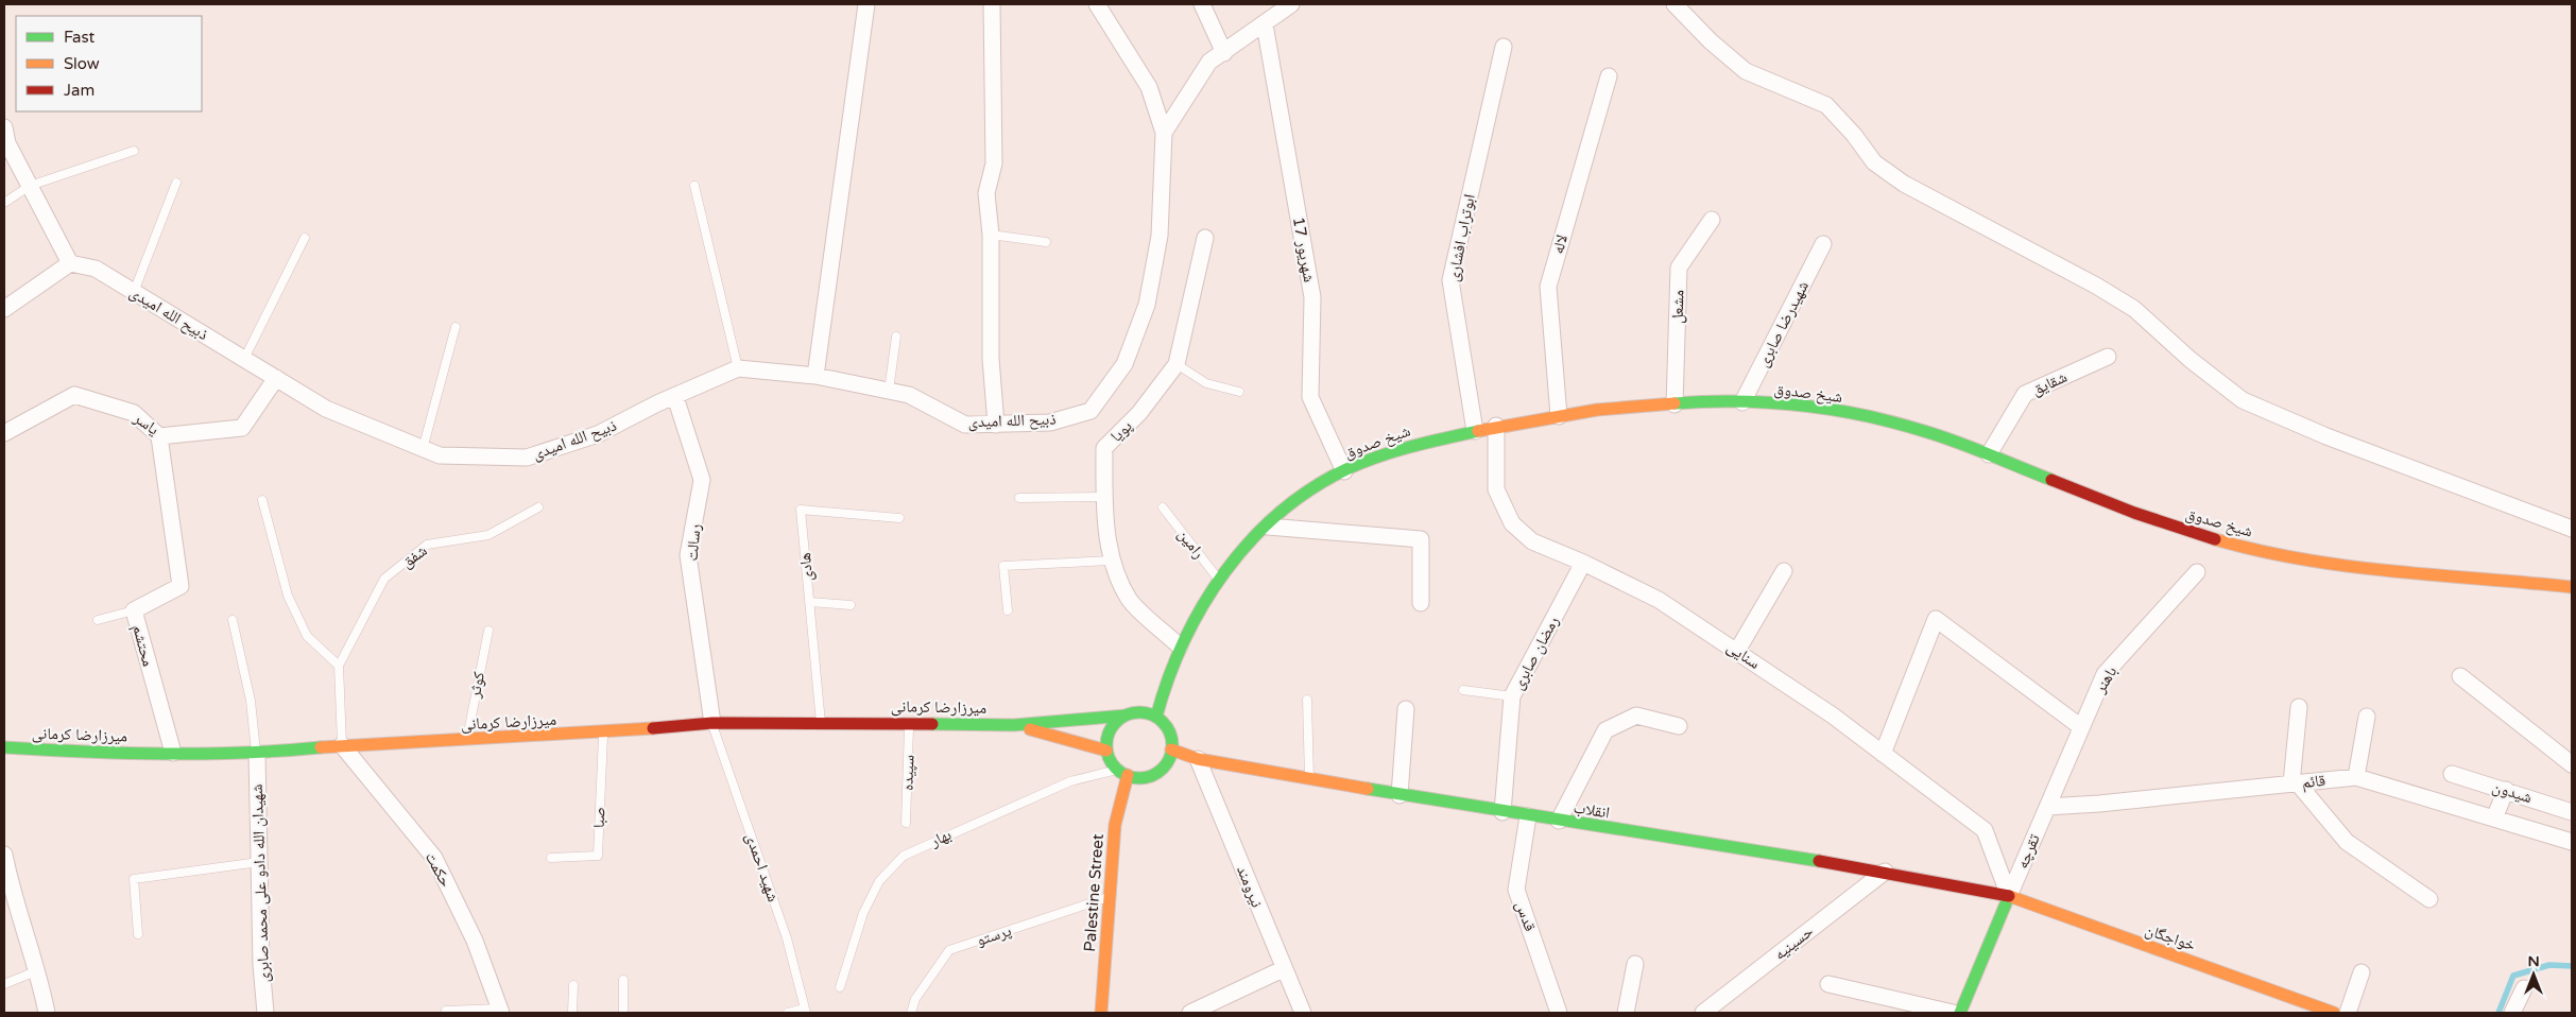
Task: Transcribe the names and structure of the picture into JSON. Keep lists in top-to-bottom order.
{
  "streets": {
    "main road": [
      "شیخ صدوق",
      "میرزارضا کرمانی",
      "انقلاب",
      "Palestine Street",
      "خواجگان"
    ],
    "street": [
      "ابوتراب افشاری",
      "لاله",
      "17 شهریور",
      "مشعل",
      "ذبیح الله امیدی",
      "شهیدرضا صابری",
      "شقایق",
      "یاسر",
      "پویا",
      "رسالت",
      "محتشم",
      "رمضان صابری",
      "سنایی",
      "باهنر",
      "قائم",
      "شیدون",
      "تقرچه",
      "حکمت",
      "شهیدان الله دادو علی محمد صابری",
      "نیرومند",
      "قدس",
      "حسینیه"
    ],
    "lane": [
      "رامین",
      "شفق",
      "هادی",
      "کوثر",
      "سپیده",
      "صبا",
      "بهار",
      "شهید احمدی",
      "پرستو"
    ]
  },
  "crossings": [
    ["ابوتراب افشاری", "شیخ صدوق"],
    ["لاله", "شیخ صدوق"],
    ["17 شهریور", "شیخ صدوق"],
    ["مشعل", "شیخ صدوق"],
    ["ذبیح الله امیدی", "یاسر"],
    ["ذبیح الله امیدی", "رسالت"],
    ["شهیدرضا صابری", "شیخ صدوق"],
    ["شقایق", "شیخ صدوق"],
    ["شیخ صدوق", "پویا"],
    ["شیخ صدوق", "رامین"],
    ["شیخ صدوق", "سنایی"],
    ["شیخ صدوق", "انقلاب"],
    ["شیخ صدوق", "بهار"],
    ["شیخ صدوق", "Palestine Street"],
    ["یاسر", "محتشم"],
    ["رسالت", "میرزارضا کرمانی"],
    ["رسالت", "شهید احمدی"],
    ["شفق", "میرزارضا کرمانی"],
    ["شفق", "حکمت"],
    ["هادی", "میرزارضا کرمانی"],
    ["محتشم", "میرزارضا کرمانی"],
    ["رمضان صابری", "سنایی"],
    ["رمضان صابری", "انقلاب"],
    ["سنایی", "انقلاب"],
    ["سنایی", "تقرچه"],
    ["سنایی", "خواجگان"],
    ["باهنر", "قائم"],
    ["باهنر", "تقرچه"],
    ["کوثر", "میرزارضا کرمانی"],
    ["میرزارضا کرمانی", "سپیده"],
    ["میرزارضا کرمانی", "صبا"],
    ["میرزارضا کرمانی", "شهید احمدی"],
    ["میرزارضا کرمانی", "حکمت"],
    ["میرزارضا کرمانی", "شهیدان الله دادو علی محمد صابری"],
    ["قائم", "تقرچه"],
    ["انقلاب", "بهار"],
    ["انقلاب", "تقرچه"],
    ["انقلاب", "نیرومند"],
    ["انقلاب", "Palestine Street"],
    ["انقلاب", "قدس"],
    ["انقلاب", "خواجگان"],
    ["انقلاب", "حسینیه"],
    ["بهار", "Palestine Street"],
    ["تقرچه", "خواجگان"],
    ["Palestine Street", "پرستو"]
  ],
  "legend": ["Fast", "Slow", "Jam"],
  "north": "top"
}
